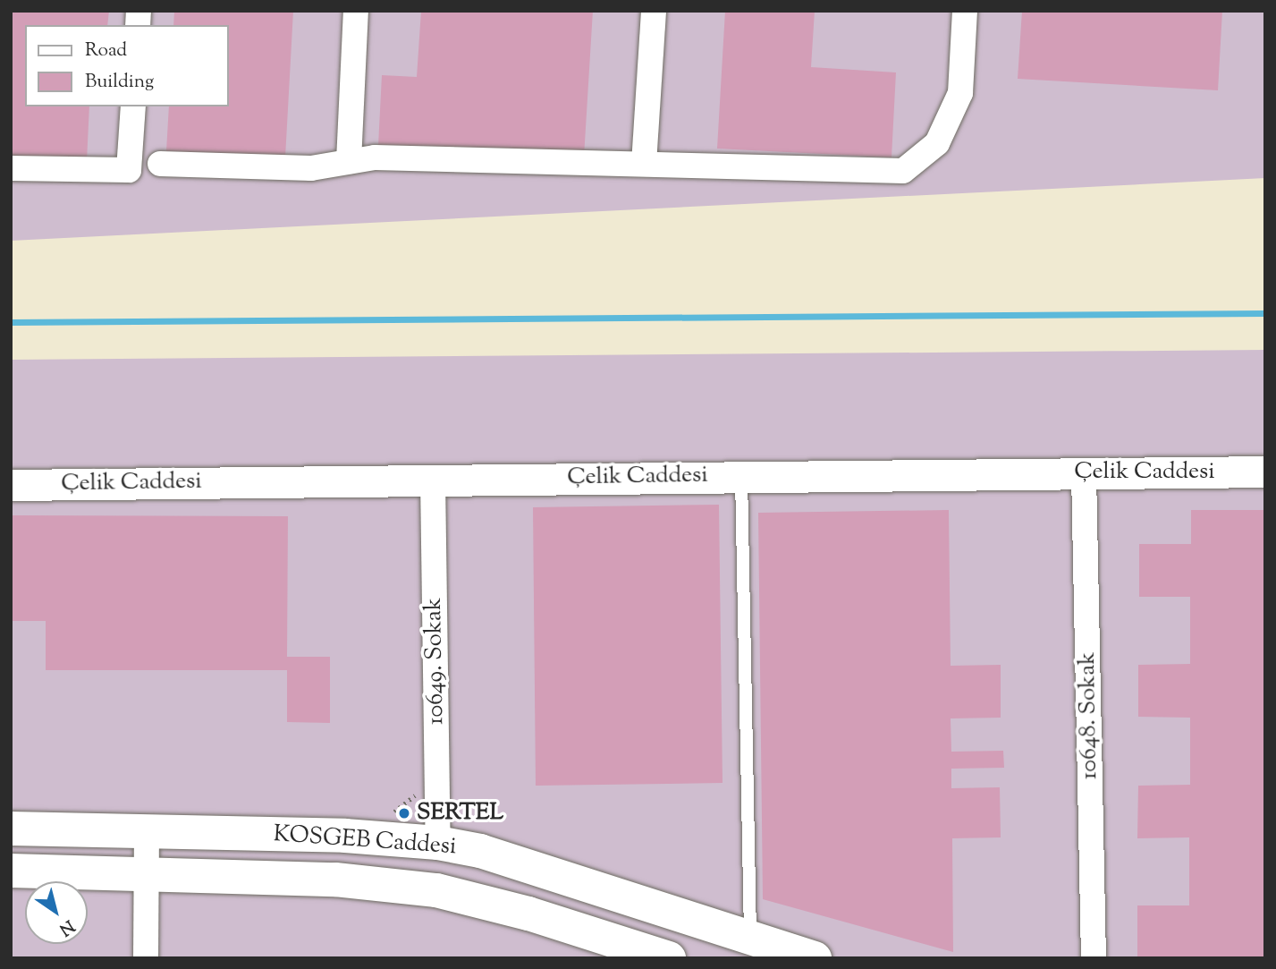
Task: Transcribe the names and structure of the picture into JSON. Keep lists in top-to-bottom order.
{
  "streets": {
    "main road": ["KOSGEB Caddesi"],
    "street": ["Çelik Caddesi", "10649. Sokak", "10648. Sokak"]
  },
  "crossings": [
    ["Çelik Caddesi", "10649. Sokak"],
    ["Çelik Caddesi", "10648. Sokak"],
    ["10649. Sokak", "KOSGEB Caddesi"]
  ],
  "places": ["SERTEL"],
  "legend": ["Road", "Building"],
  "north": "bottom right"
}
